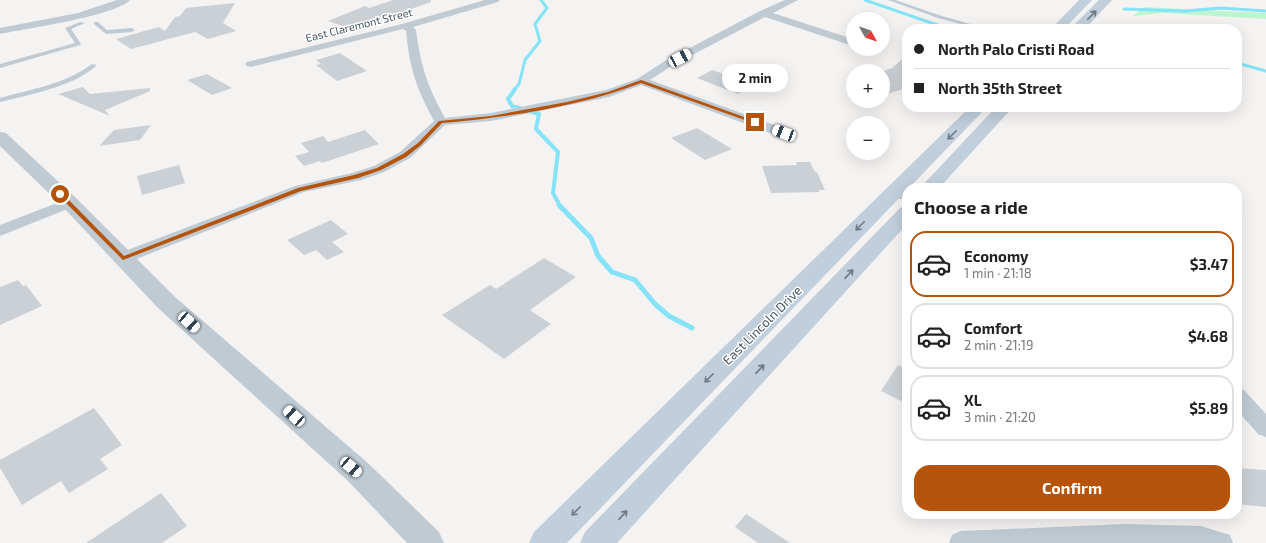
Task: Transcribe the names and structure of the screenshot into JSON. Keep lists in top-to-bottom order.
{
  "streets": {
    "main road": ["East Lincoln Drive"],
    "street": ["East Claremont Street"]
  },
  "north": "bottom right",
  "page": {
    "map_buttons": ["+", "−"],
    "banner": ["North Palo Cristi Road", "North 35th Street"],
    "bubble": "2 min",
    "heading": "Choose a ride",
    "list": [
      {
        "name": "Economy",
        "note": "1 min · 21:18",
        "value": "$3.47"
      },
      {
        "name": "Comfort",
        "note": "2 min · 21:19",
        "value": "$4.68"
      },
      {
        "name": "XL",
        "note": "3 min · 21:20",
        "value": "$5.89"
      }
    ],
    "buttons": "Confirm"
  }
}
